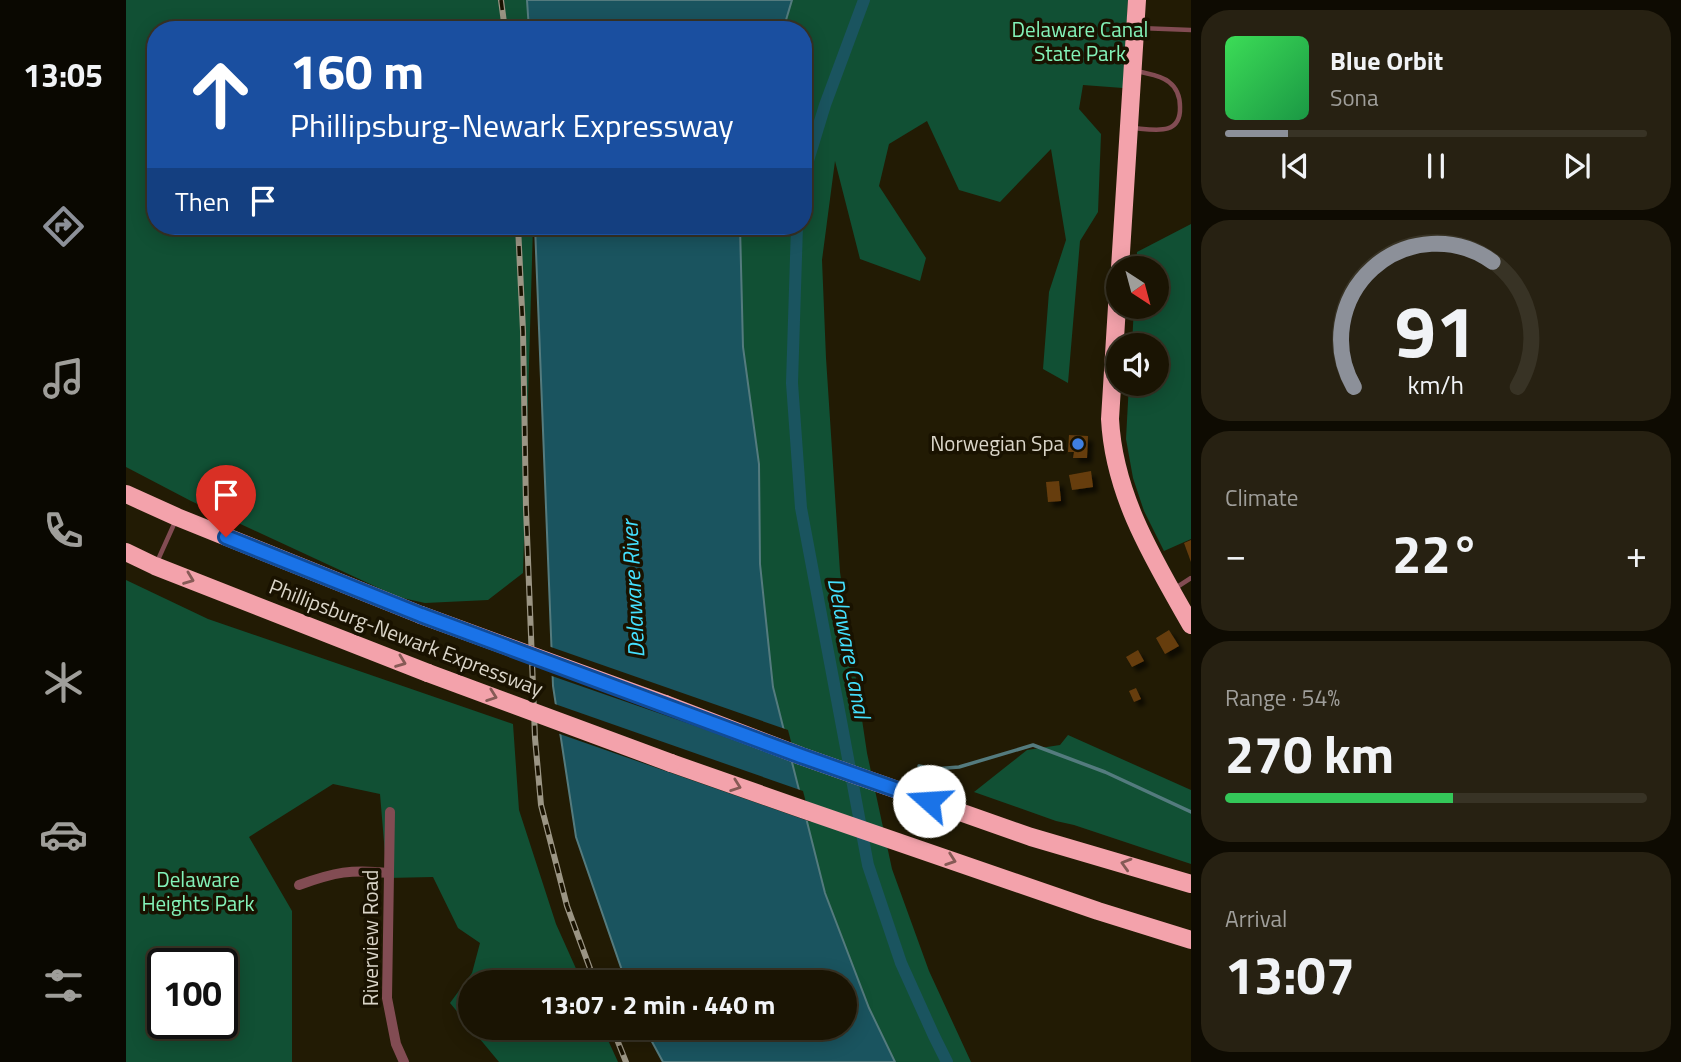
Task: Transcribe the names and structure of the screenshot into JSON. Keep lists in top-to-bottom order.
{
  "streets": {
    "highway": ["Phillipsburg-Newark Expressway"],
    "street": ["Riverview Road"]
  },
  "water": ["Delaware River", "Delaware Canal"],
  "parks": ["Delaware Canal State Park", "Delaware Heights Park"],
  "places": ["Norwegian Spa"],
  "north": "bottom right",
  "page": {
    "tabs": "13:05",
    "turn": ["160 m", "Phillipsburg-Newark Expressway"],
    "song": ["Blue Orbit", "Sona"],
    "then": "Then",
    "tile": [
      "Climate",
      ["Range · 54%", "270 km"],
      ["Arrival", "13:07"]
    ],
    "heat": ["−", "22°", "+"],
    "limit": "100",
    "trip": "13:07 · 2 min · 440 m",
    "gauge": ["91", "km/h"]
  }
}
